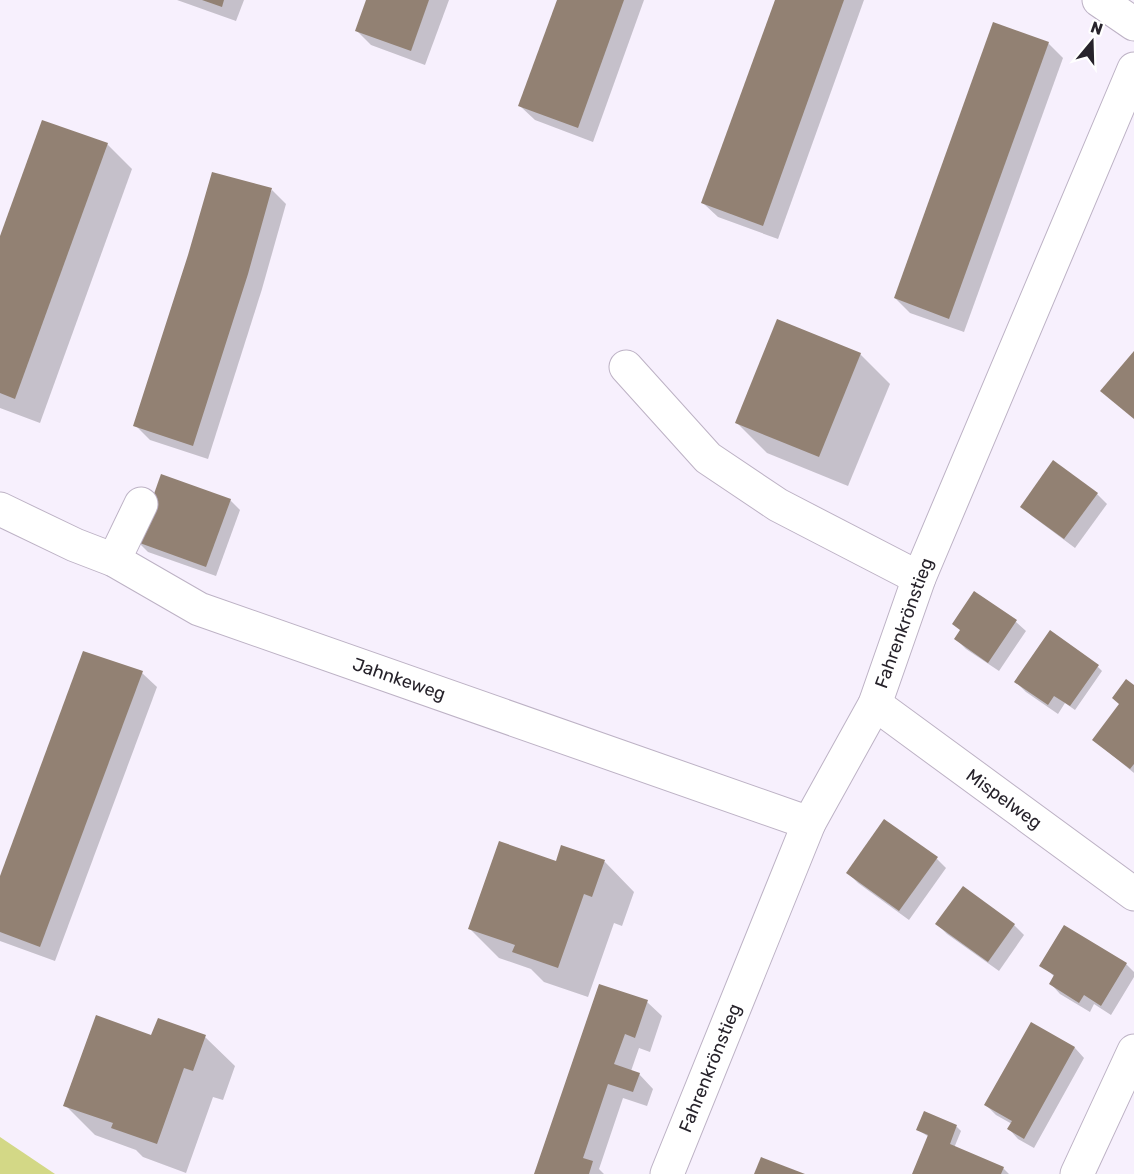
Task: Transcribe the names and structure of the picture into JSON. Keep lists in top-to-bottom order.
{
  "streets": {
    "street": ["Fahrenkrönstieg", "Jahnkeweg", "Mispelweg"]
  },
  "crossings": [
    ["Fahrenkrönstieg", "Jahnkeweg"],
    ["Fahrenkrönstieg", "Mispelweg"]
  ],
  "north": "top"
}
